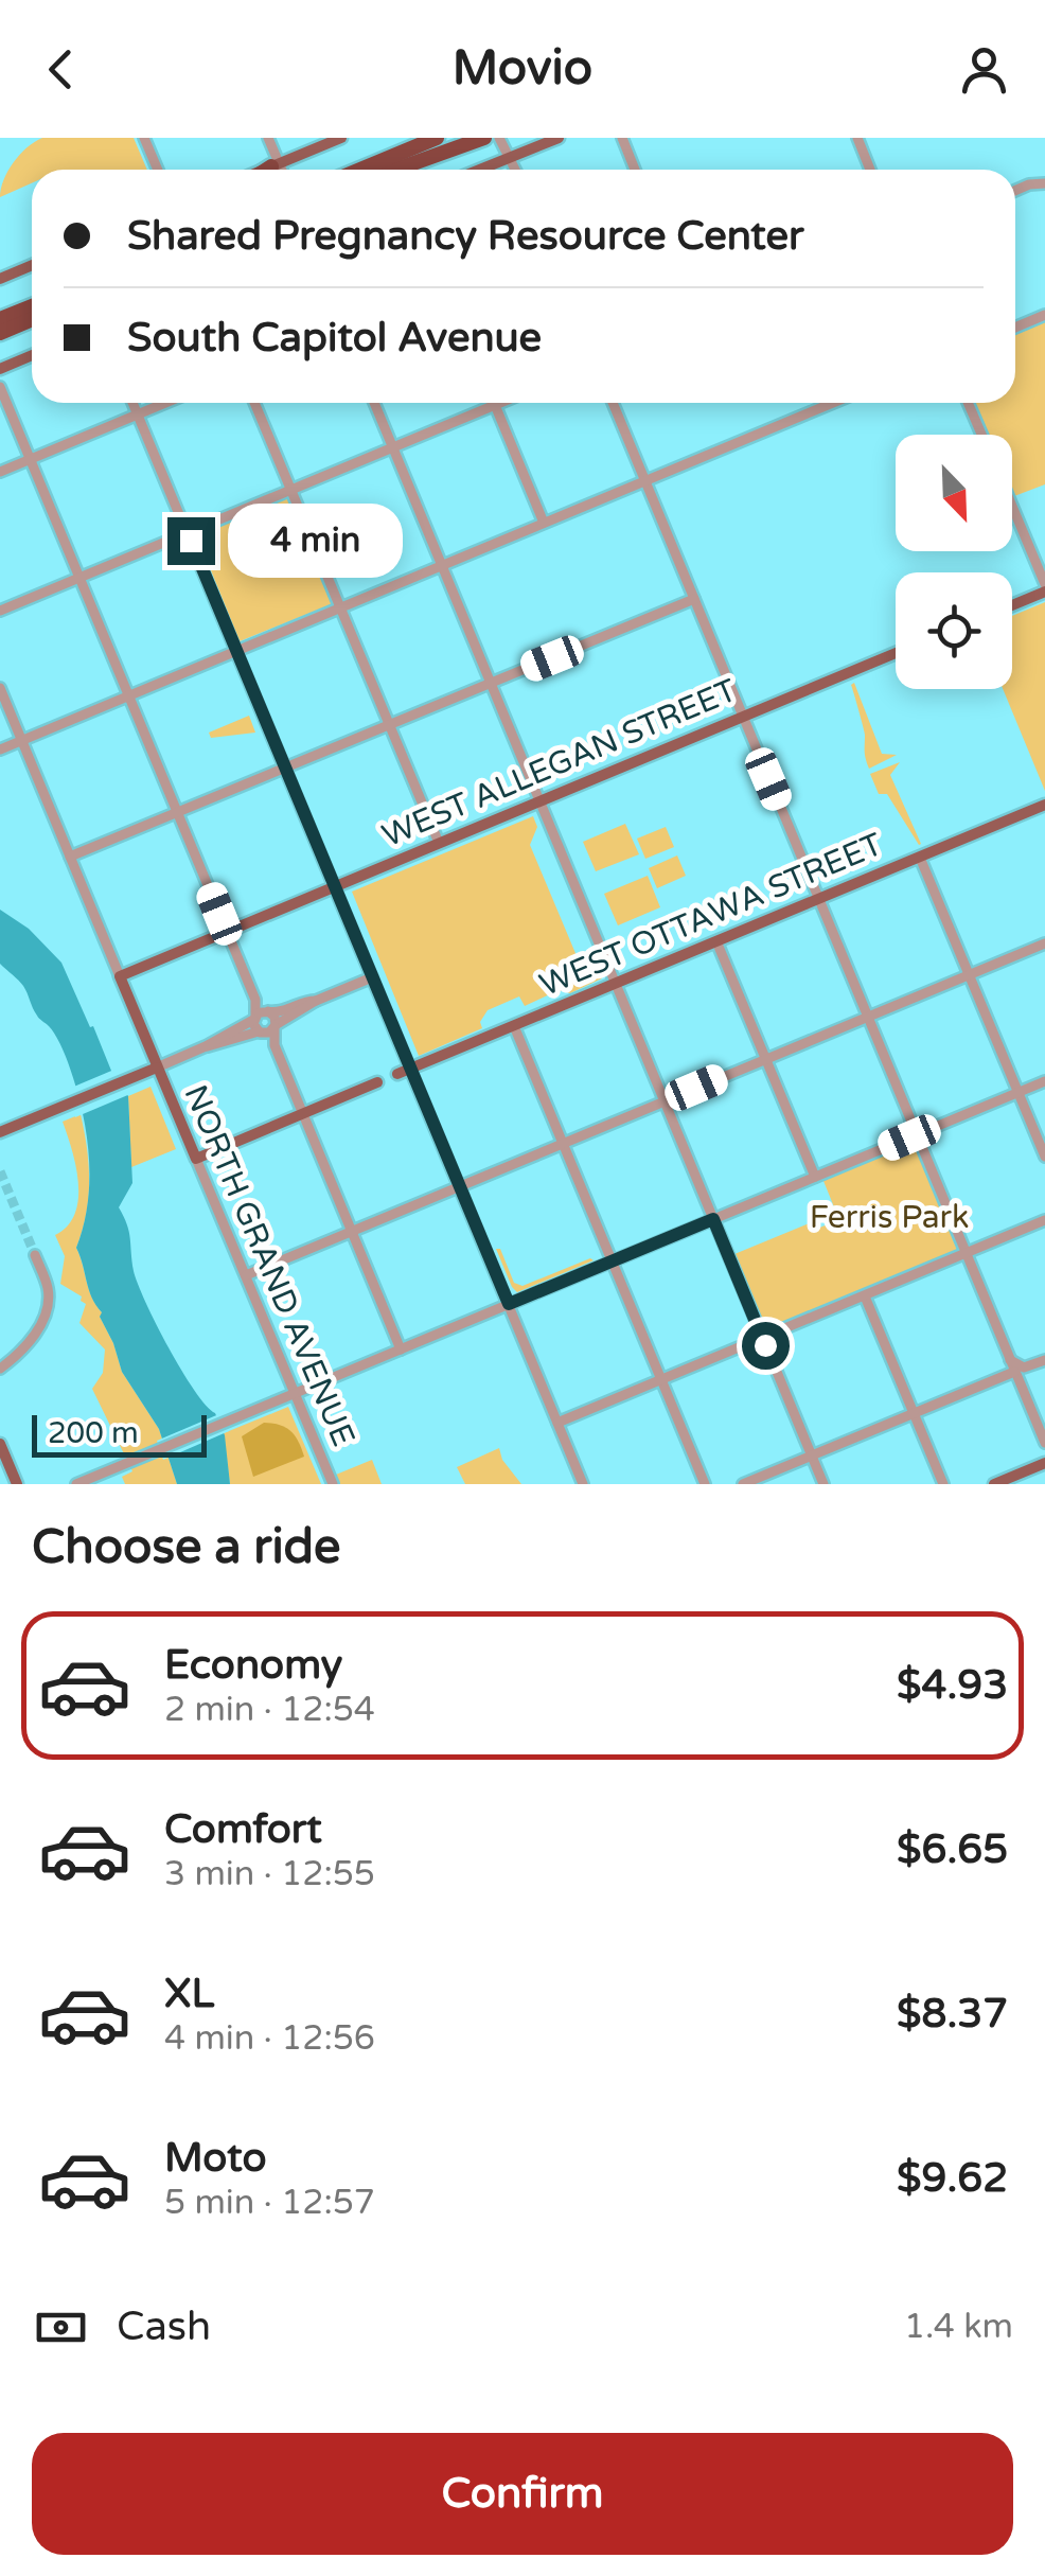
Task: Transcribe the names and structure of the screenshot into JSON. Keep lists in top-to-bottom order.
{
  "streets": {
    "main road": ["WEST ALLEGAN STREET", "WEST OTTAWA STREET", "NORTH GRAND AVENUE"]
  },
  "crossings": [
    ["WEST ALLEGAN STREET", "NORTH GRAND AVENUE"]
  ],
  "parks": ["Ferris Park"],
  "scale_bar": "200 m",
  "north": "bottom right",
  "page": {
    "header": "Movio",
    "banner": ["Shared Pregnancy Resource Center", "South Capitol Avenue"],
    "bubble": "4 min",
    "scale": "200 m",
    "heading": "Choose a ride",
    "list": [
      {
        "name": "Economy",
        "note": "2 min · 12:54",
        "value": "$4.93"
      },
      {
        "name": "Comfort",
        "note": "3 min · 12:55",
        "value": "$6.65"
      },
      {
        "name": "XL",
        "note": "4 min · 12:56",
        "value": "$8.37"
      },
      {
        "name": "Moto",
        "note": "5 min · 12:57",
        "value": "$9.62"
      }
    ],
    "pay": ["Cash", "1.4 km"],
    "buttons": "Confirm"
  }
}
